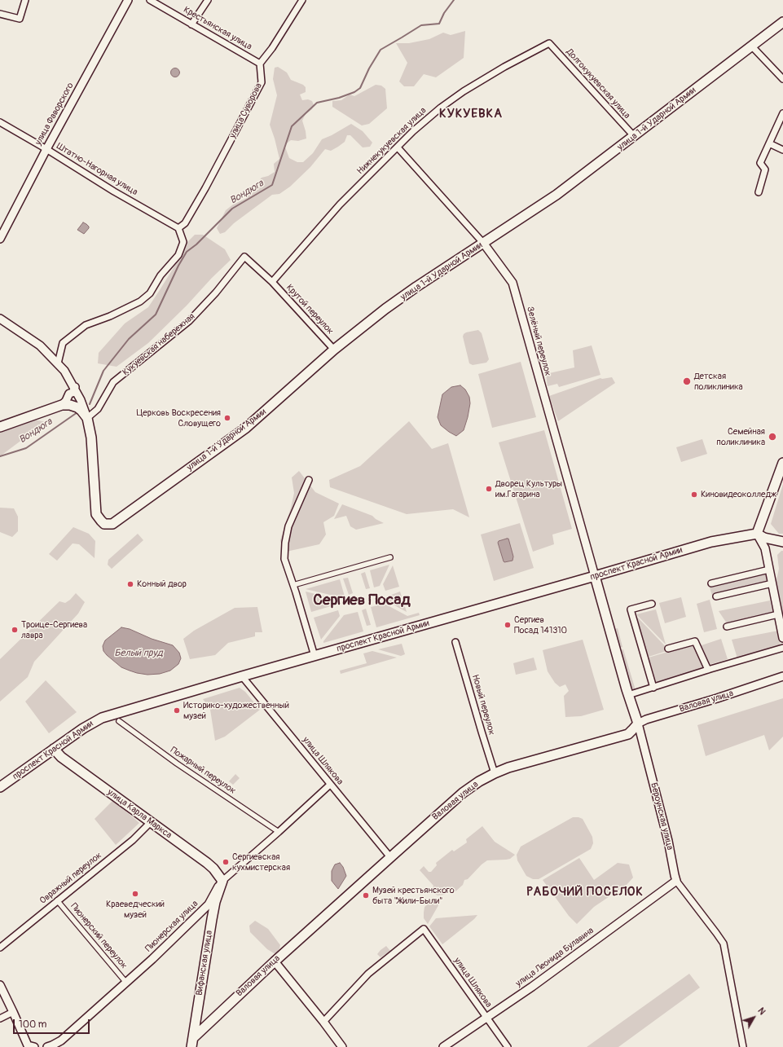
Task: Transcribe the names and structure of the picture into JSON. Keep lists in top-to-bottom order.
{
  "streets": {
    "main road": [
      "улица 1-й Ударной Армии",
      "проспект Красной Армии",
      "Валовая улица",
      "улица Карла Маркса",
      "Бероунская улица",
      "Вифанская улица"
    ],
    "street": [
      "Крестьянская улица",
      "Долгокукуевская улица",
      "улица Суворова",
      "улица Фаворского",
      "Нижнекукуевская улица",
      "Штатно-Нагорная улица",
      "Крутой переулок",
      "Зелёный переулок",
      "Кукуевская набережная",
      "Новый переулок",
      "улица Шлякова",
      "Пожарный переулок",
      "Овражный переулок",
      "Пионерская улица",
      "Пионерский переулок",
      "улица Леонида Булавина"
    ]
  },
  "crossings": [
    ["Крестьянская улица", "улица Суворова"],
    ["Долгокукуевская улица", "улица 1-й Ударной Армии"],
    ["Долгокукуевская улица", "Нижнекукуевская улица"],
    ["улица Суворова", "Штатно-Нагорная улица"],
    ["улица Фаворского", "Штатно-Нагорная улица"],
    ["улица 1-й Ударной Армии", "Крутой переулок"],
    ["улица 1-й Ударной Армии", "Зелёный переулок"],
    ["улица 1-й Ударной Армии", "Кукуевская набережная"],
    ["Нижнекукуевская улица", "Крутой переулок"],
    ["Нижнекукуевская улица", "Зелёный переулок"],
    ["Крутой переулок", "Кукуевская набережная"],
    ["Зелёный переулок", "проспект Красной Армии"],
    ["Зелёный переулок", "Бероунская улица"],
    ["проспект Красной Армии", "улица Шлякова"],
    ["проспект Красной Армии", "улица Карла Маркса"],
    ["проспект Красной Армии", "Бероунская улица"],
    ["Валовая улица", "Новый переулок"],
    ["Валовая улица", "улица Шлякова"],
    ["Валовая улица", "Бероунская улица"],
    ["Валовая улица", "Вифанская улица"],
    ["улица Шлякова", "Пионерская улица"],
    ["улица Шлякова", "улица Леонида Булавина"],
    ["Пожарный переулок", "Пионерская улица"],
    ["улица Карла Маркса", "Овражный переулок"],
    ["улица Карла Маркса", "Пионерская улица"],
    ["улица Карла Маркса", "Вифанская улица"],
    ["Бероунская улица", "улица Леонида Булавина"],
    ["Овражный переулок", "Пионерский переулок"],
    ["Пионерская улица", "Пионерский переулок"],
    ["Пионерская улица", "Вифанская улица"]
  ],
  "districts": ["КУКУЕВКА", "Сергиев Посад", "РАБОЧИЙ ПОСЕЛОК"],
  "water": ["Вондюга", "Белый пруд"],
  "places": [
    "Детская поликлиника",
    "Церковь Воскресения Словущего",
    "Семейная поликлиника",
    "Дворец Культуры им.Гагарина",
    "Киновидеоколледж",
    "Конный двор",
    "Сергиев Посад 141310",
    "Троице-Сергиева лавра",
    "Историко-художественный музей",
    "Сергиевская кухмистерская",
    "Краеведческий музей",
    "Музей крестьянского быта \"Жили-Были\""
  ],
  "scale_bar": "100 m",
  "north": "top right"
}
